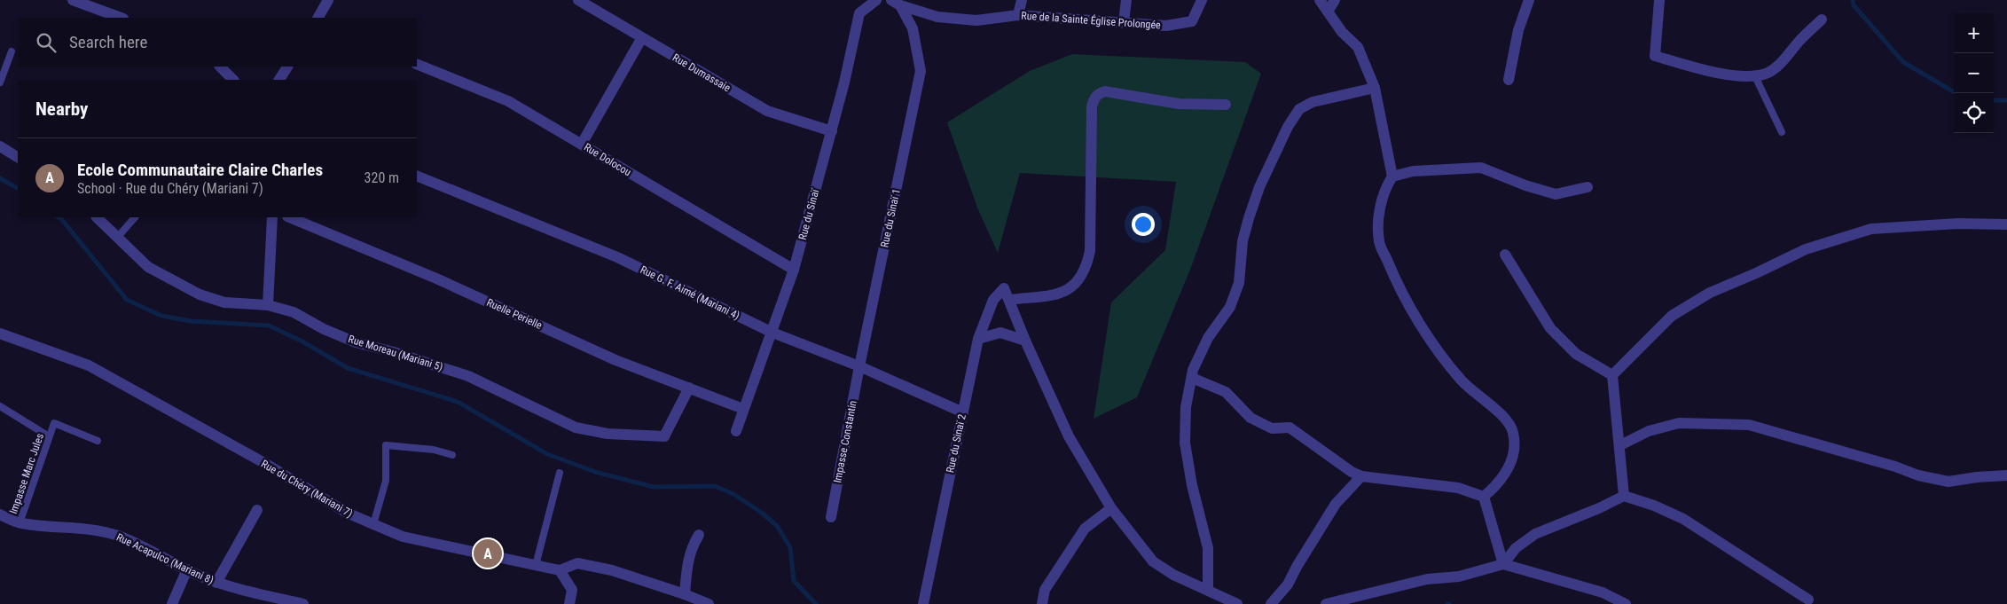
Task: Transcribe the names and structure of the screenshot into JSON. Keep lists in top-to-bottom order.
{
  "streets": {
    "street": [
      "Rue de la Sainte Église Prolongée",
      "Rue Dumassaie",
      "Rue Dolocou",
      "Rue du Sinaï",
      "Rue du Sinaï 1",
      "Rue G. F. Aimé (Mariani 4)",
      "Ruelle Perielle",
      "Rue Moreau (Mariani 5)",
      "Impasse Constantin",
      "Rue du Sinaï 2",
      "Rue du Chéry (Mariani 7)",
      "Rue Acapulco (Mariani 8)"
    ],
    "lane": ["Impasse Marc Jules"]
  },
  "crossings": [
    ["Rue de la Sainte Église Prolongée", "Rue du Sinaï 1"],
    ["Rue Dumassaie", "Rue du Sinaï"],
    ["Rue Dolocou", "Rue du Sinaï"],
    ["Rue du Sinaï", "Rue G. F. Aimé (Mariani 4)"],
    ["Rue du Sinaï", "Ruelle Perielle"],
    ["Rue du Sinaï 1", "Rue G. F. Aimé (Mariani 4)"],
    ["Rue du Sinaï 1", "Impasse Constantin"],
    ["Rue G. F. Aimé (Mariani 4)", "Impasse Constantin"],
    ["Rue G. F. Aimé (Mariani 4)", "Rue du Sinaï 2"],
    ["Ruelle Perielle", "Rue Moreau (Mariani 5)"],
    ["Impasse Marc Jules", "Rue Acapulco (Mariani 8)"]
  ],
  "page": {
    "map_buttons": ["+", "−"],
    "search": "Search here",
    "heading": "Nearby",
    "list": [
      {
        "mark": "A",
        "name": "Ecole Communautaire Claire Charles",
        "note": "School · Rue du Chéry (Mariani 7)",
        "value": "320 m"
      }
    ],
    "pins": "A"
  }
}
